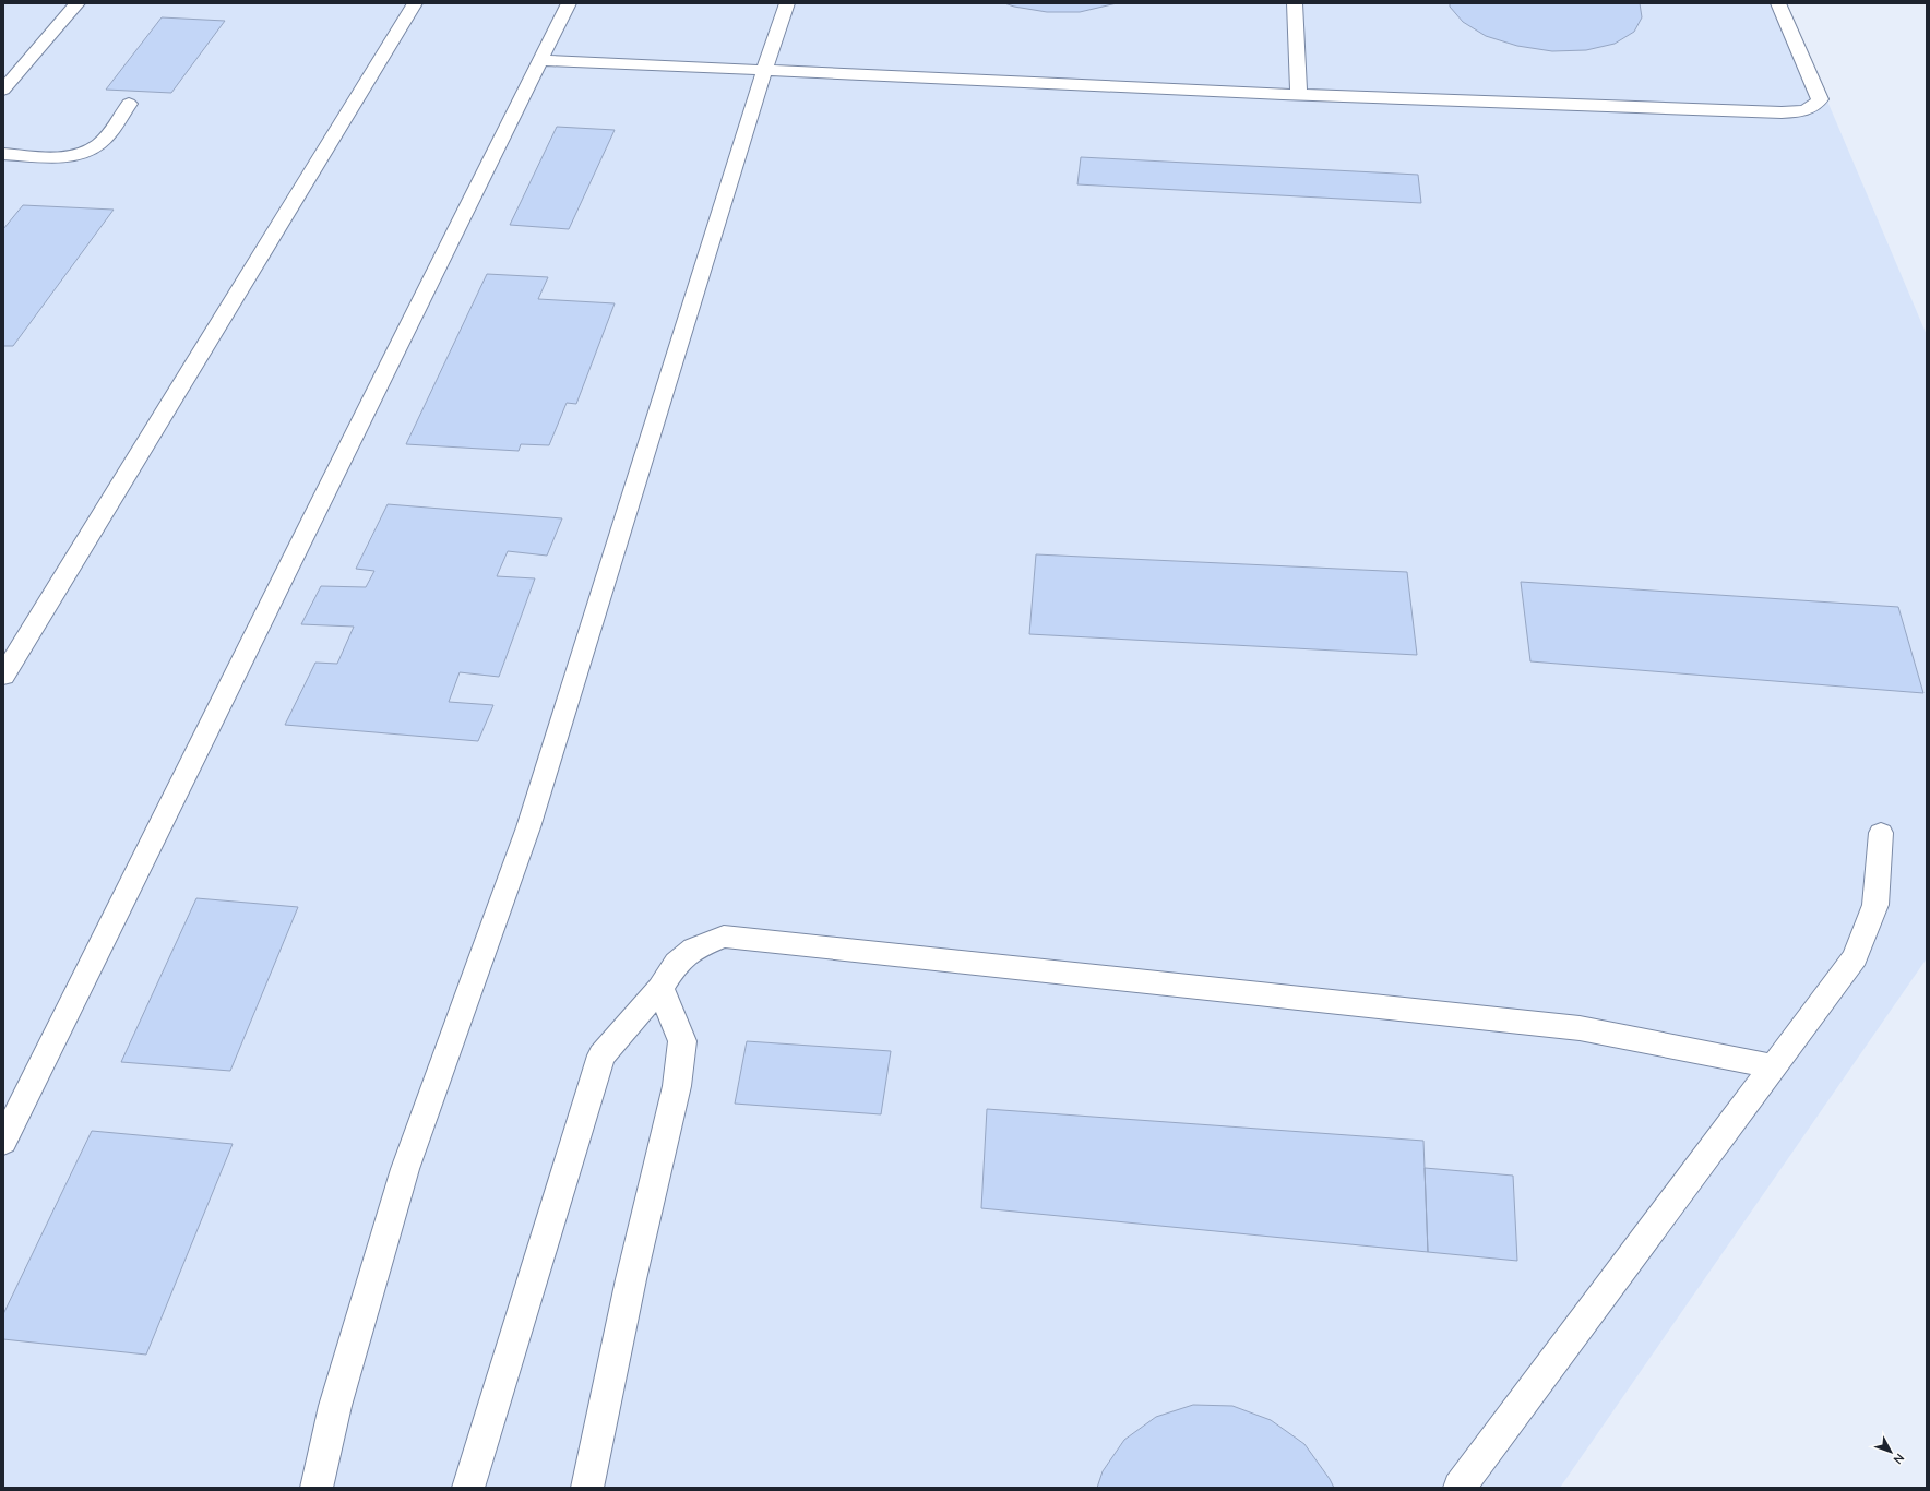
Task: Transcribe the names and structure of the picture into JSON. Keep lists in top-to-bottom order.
{
  "north": "bottom right"
}
